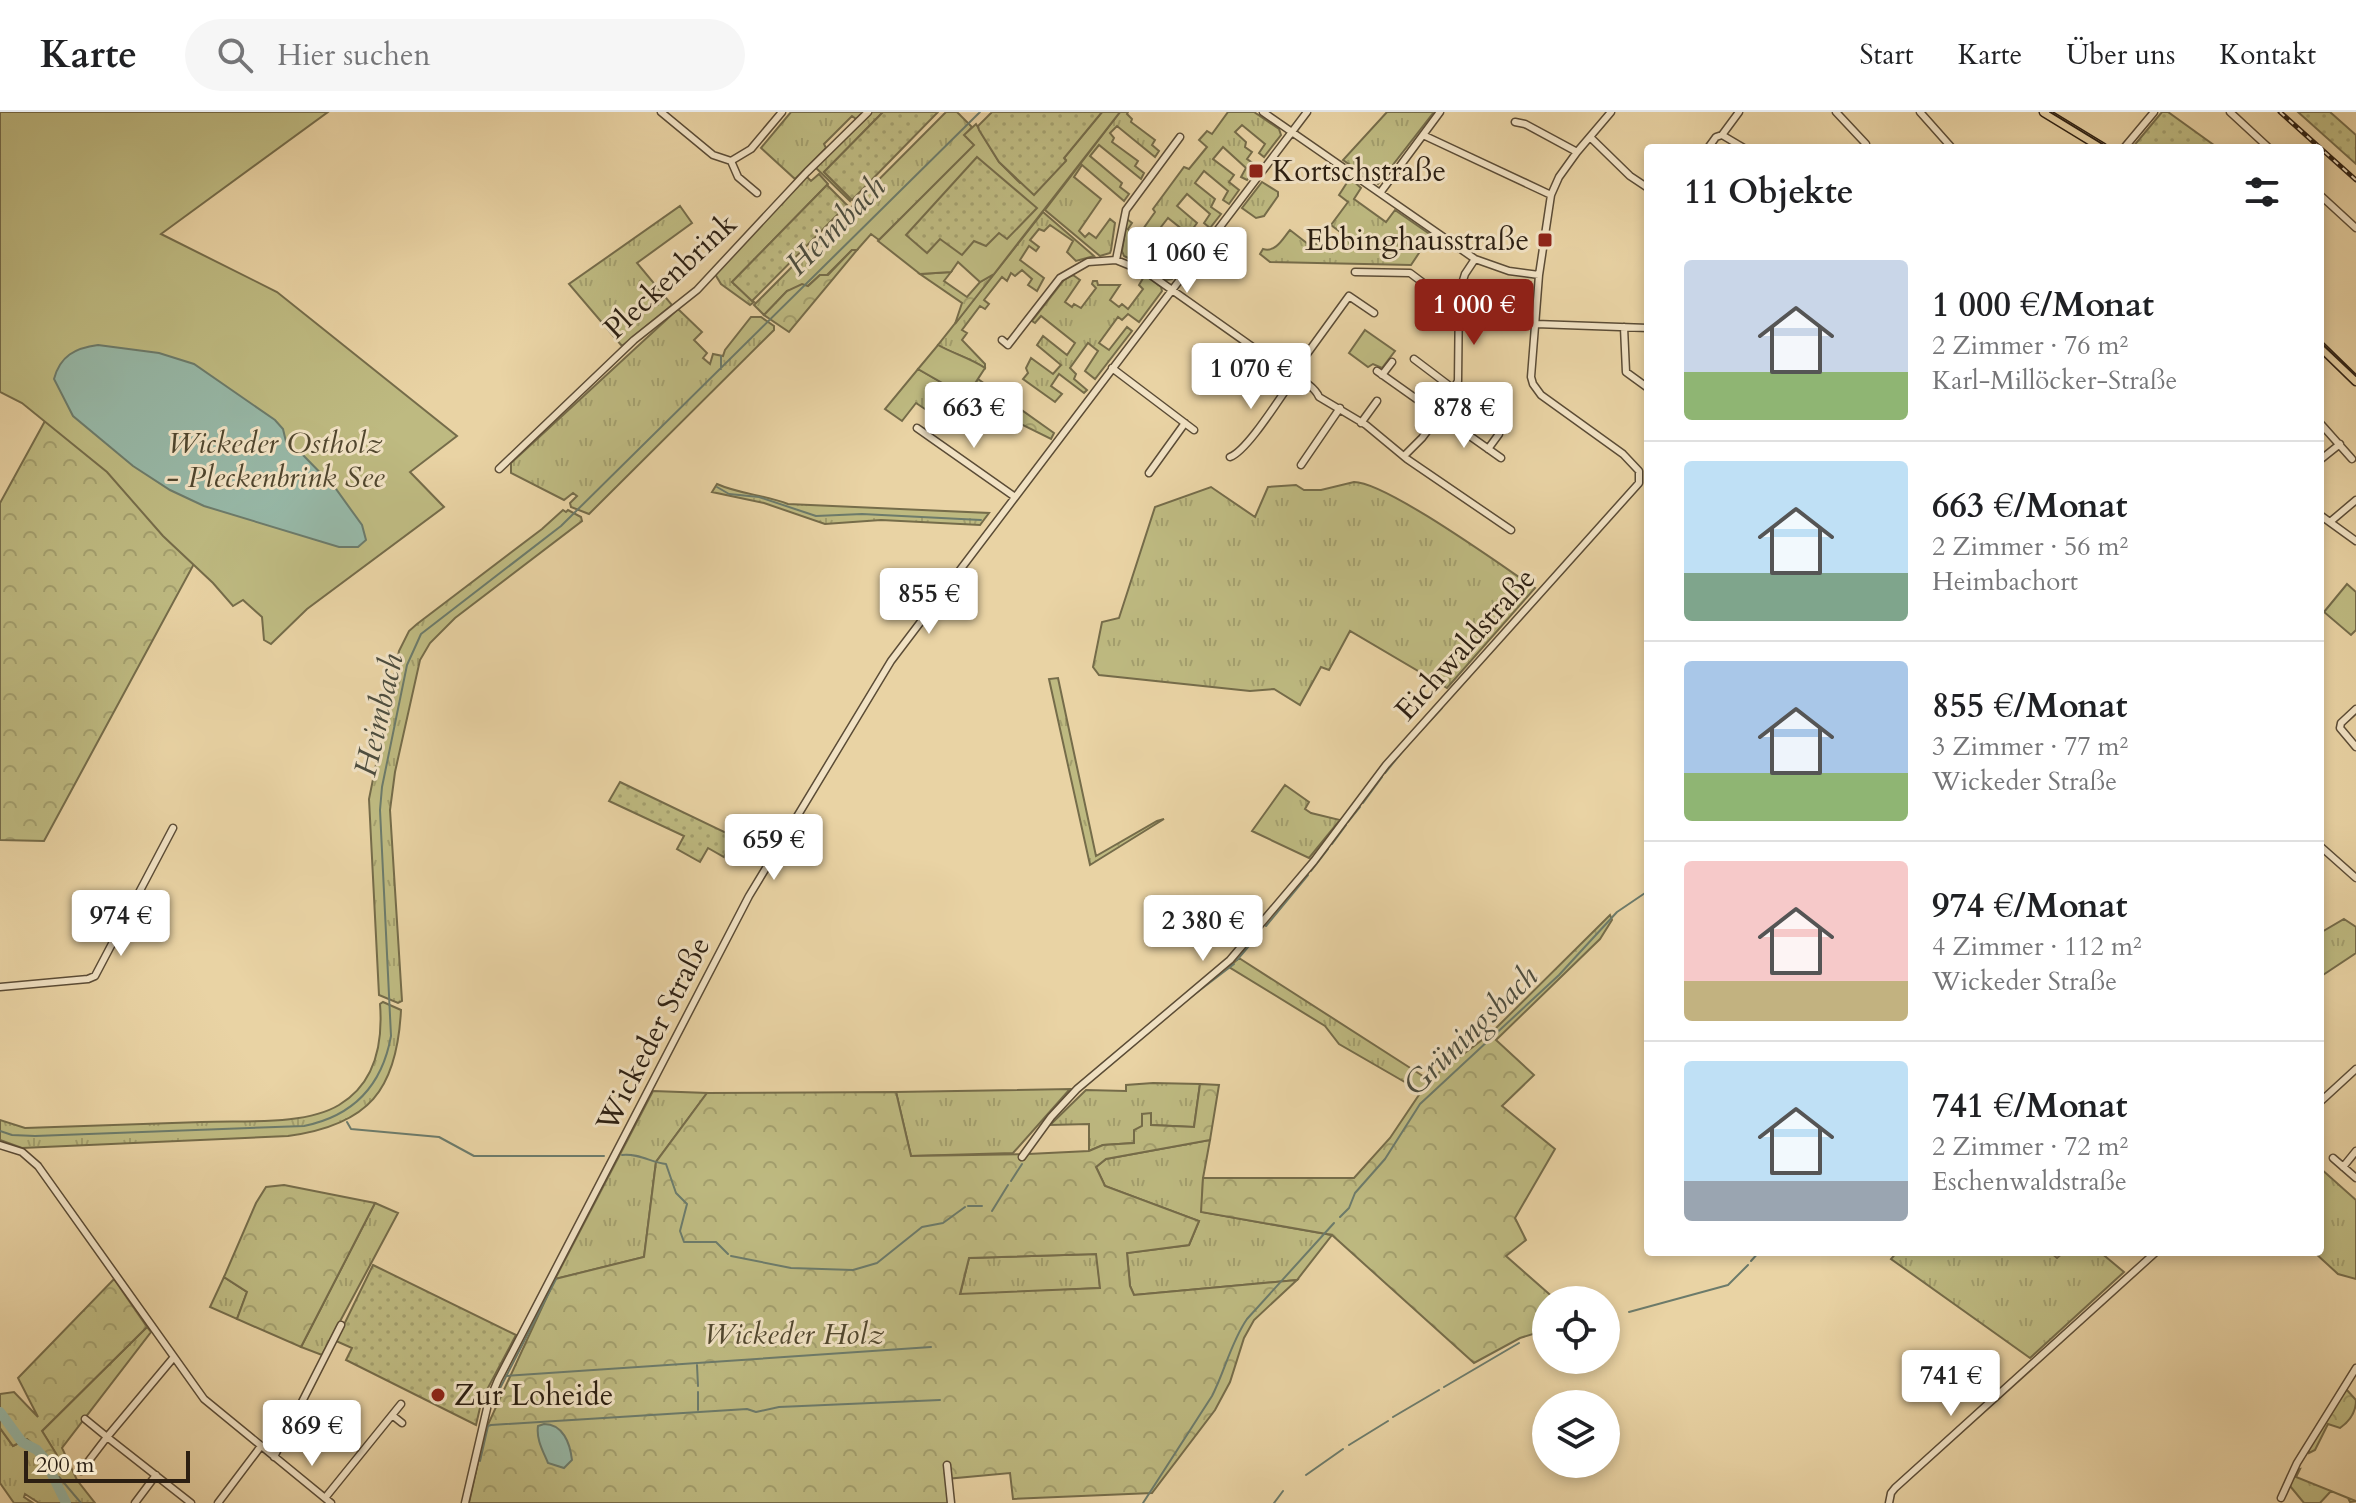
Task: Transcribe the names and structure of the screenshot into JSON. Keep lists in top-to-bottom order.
{
  "streets": {
    "street": ["Pleckenbrink", "Eichwaldstraße", "Wickeder Straße"]
  },
  "water": ["Heimbach", "Grüningsbach"],
  "parks": ["Wickeder Ostholz - Pleckenbrink See", "Wickeder Holz"],
  "places": {
    "transit": ["Kortschstraße", "Ebbinghausstraße"],
    "other": ["Zur Loheide"]
  },
  "scale_bar": "200 m",
  "page": {
    "header": "Karte",
    "search": "Hier suchen",
    "nav": [
      "Start",
      "Karte",
      "Über uns",
      "Kontakt"
    ],
    "heading": "11 Objekte",
    "price": [
      "1 060 €",
      "1 000 €",
      "1 070 €",
      "663 €",
      "878 €",
      "855 €",
      "659 €",
      "974 €",
      "2 380 €",
      "741 €",
      "869 €"
    ],
    "list": [
      {
        "name": "1 000 €/Monat",
        "note": "2 Zimmer · 76 m² · Karl-Millöcker-Straße"
      },
      {
        "name": "663 €/Monat",
        "note": "2 Zimmer · 56 m² · Heimbachort"
      },
      {
        "name": "855 €/Monat",
        "note": "3 Zimmer · 77 m² · Wickeder Straße"
      },
      {
        "name": "974 €/Monat",
        "note": "4 Zimmer · 112 m² · Wickeder Straße"
      },
      {
        "name": "741 €/Monat",
        "note": "2 Zimmer · 72 m² · Eschenwaldstraße"
      }
    ],
    "scale": "200 m"
  }
}
